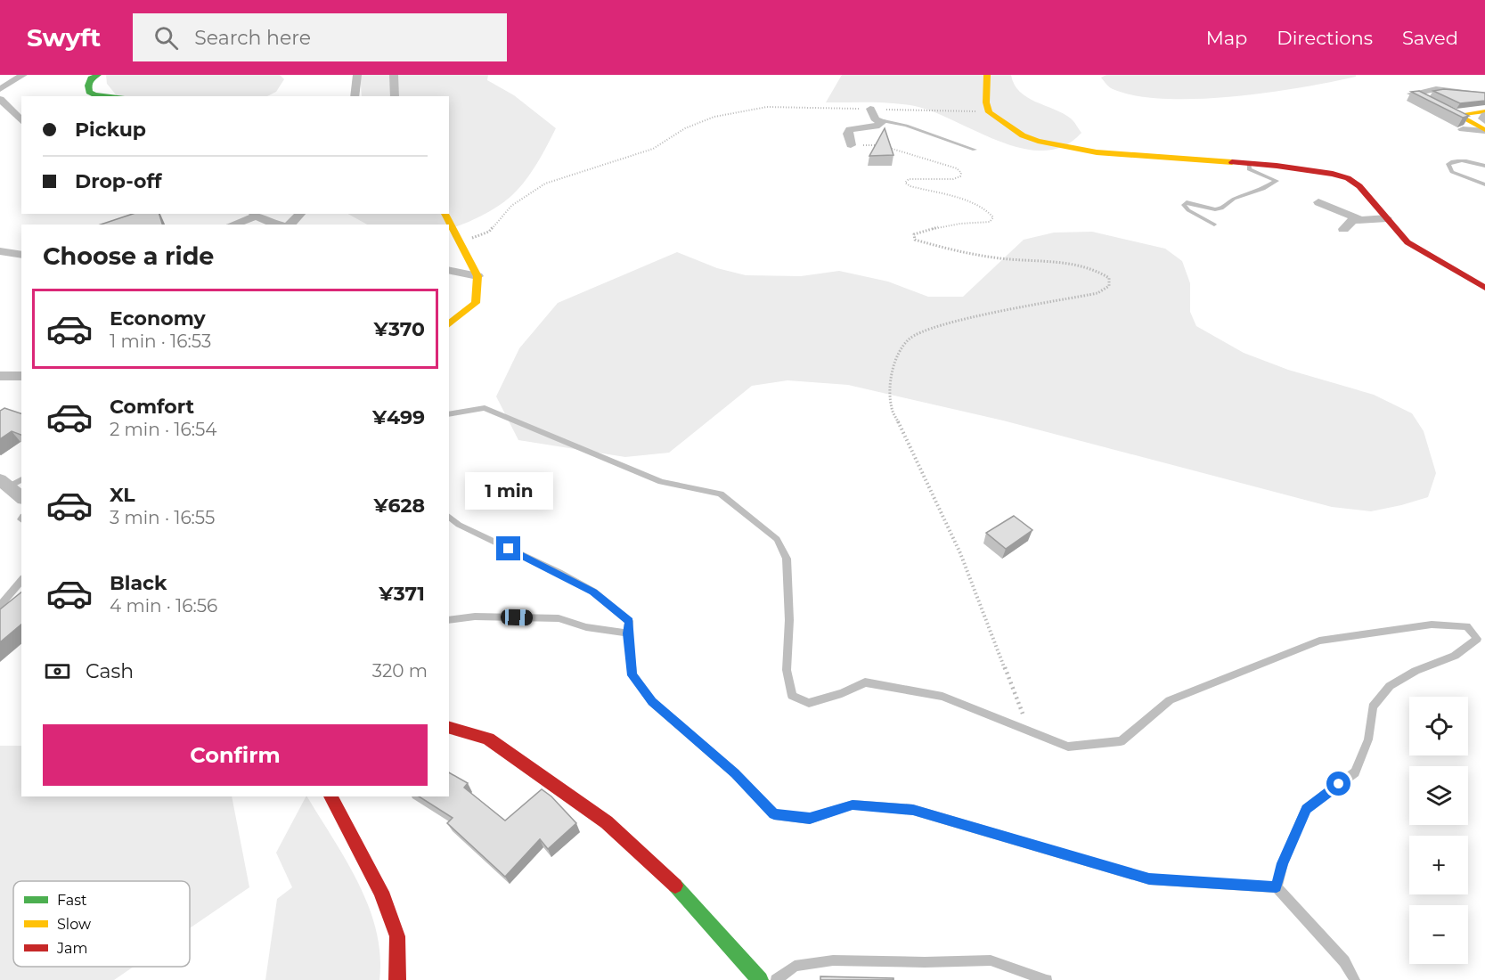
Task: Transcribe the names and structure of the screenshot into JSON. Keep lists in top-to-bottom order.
{
  "legend": ["Fast", "Slow", "Jam"],
  "page": {
    "header": "Swyft",
    "search": "Search here",
    "nav": ["Map", "Directions", "Saved"],
    "banner": ["Pickup", "Drop-off"],
    "heading": "Choose a ride",
    "list": [
      {
        "name": "Economy",
        "note": "1 min · 16:53",
        "value": "¥370"
      },
      {
        "name": "Comfort",
        "note": "2 min · 16:54",
        "value": "¥499"
      },
      {
        "name": "XL",
        "note": "3 min · 16:55",
        "value": "¥628"
      },
      {
        "name": "Black",
        "note": "4 min · 16:56",
        "value": "¥371"
      }
    ],
    "bubble": "1 min",
    "pay": ["Cash", "320 m"],
    "map_buttons": ["+", "−"],
    "buttons": "Confirm"
  }
}
